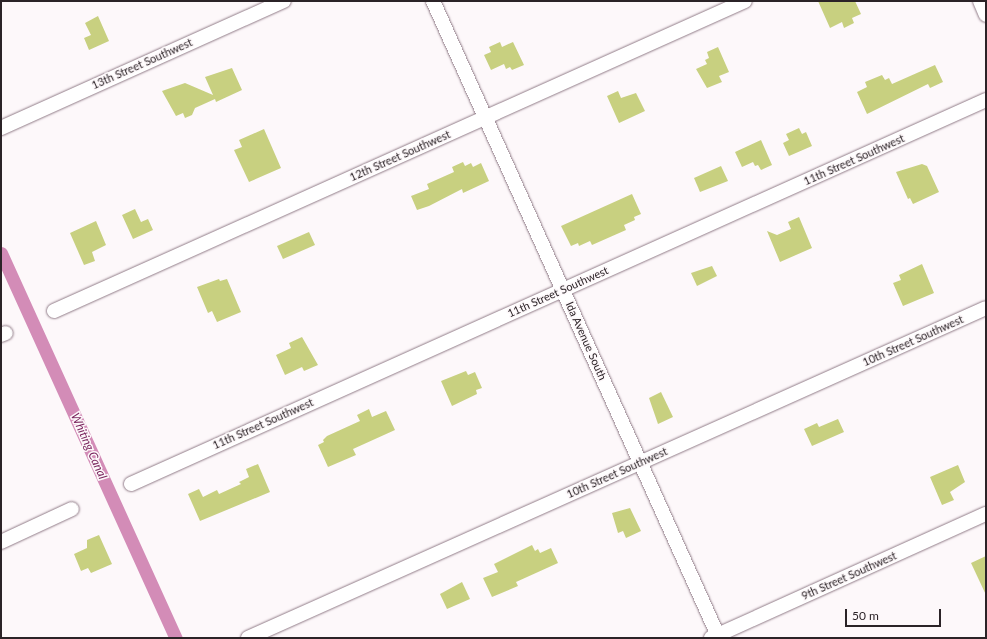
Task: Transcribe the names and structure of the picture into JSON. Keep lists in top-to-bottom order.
{
  "streets": {
    "street": [
      "13th Street Southwest",
      "12th Street Southwest",
      "11th Street Southwest",
      "Ida Avenue South",
      "10th Street Southwest",
      "9th Street Southwest"
    ]
  },
  "crossings": [
    ["12th Street Southwest", "Ida Avenue South"],
    ["11th Street Southwest", "Ida Avenue South"],
    ["Ida Avenue South", "10th Street Southwest"],
    ["Ida Avenue South", "9th Street Southwest"]
  ],
  "water": ["Whiting Canal"],
  "scale_bar": "50 m"
}
